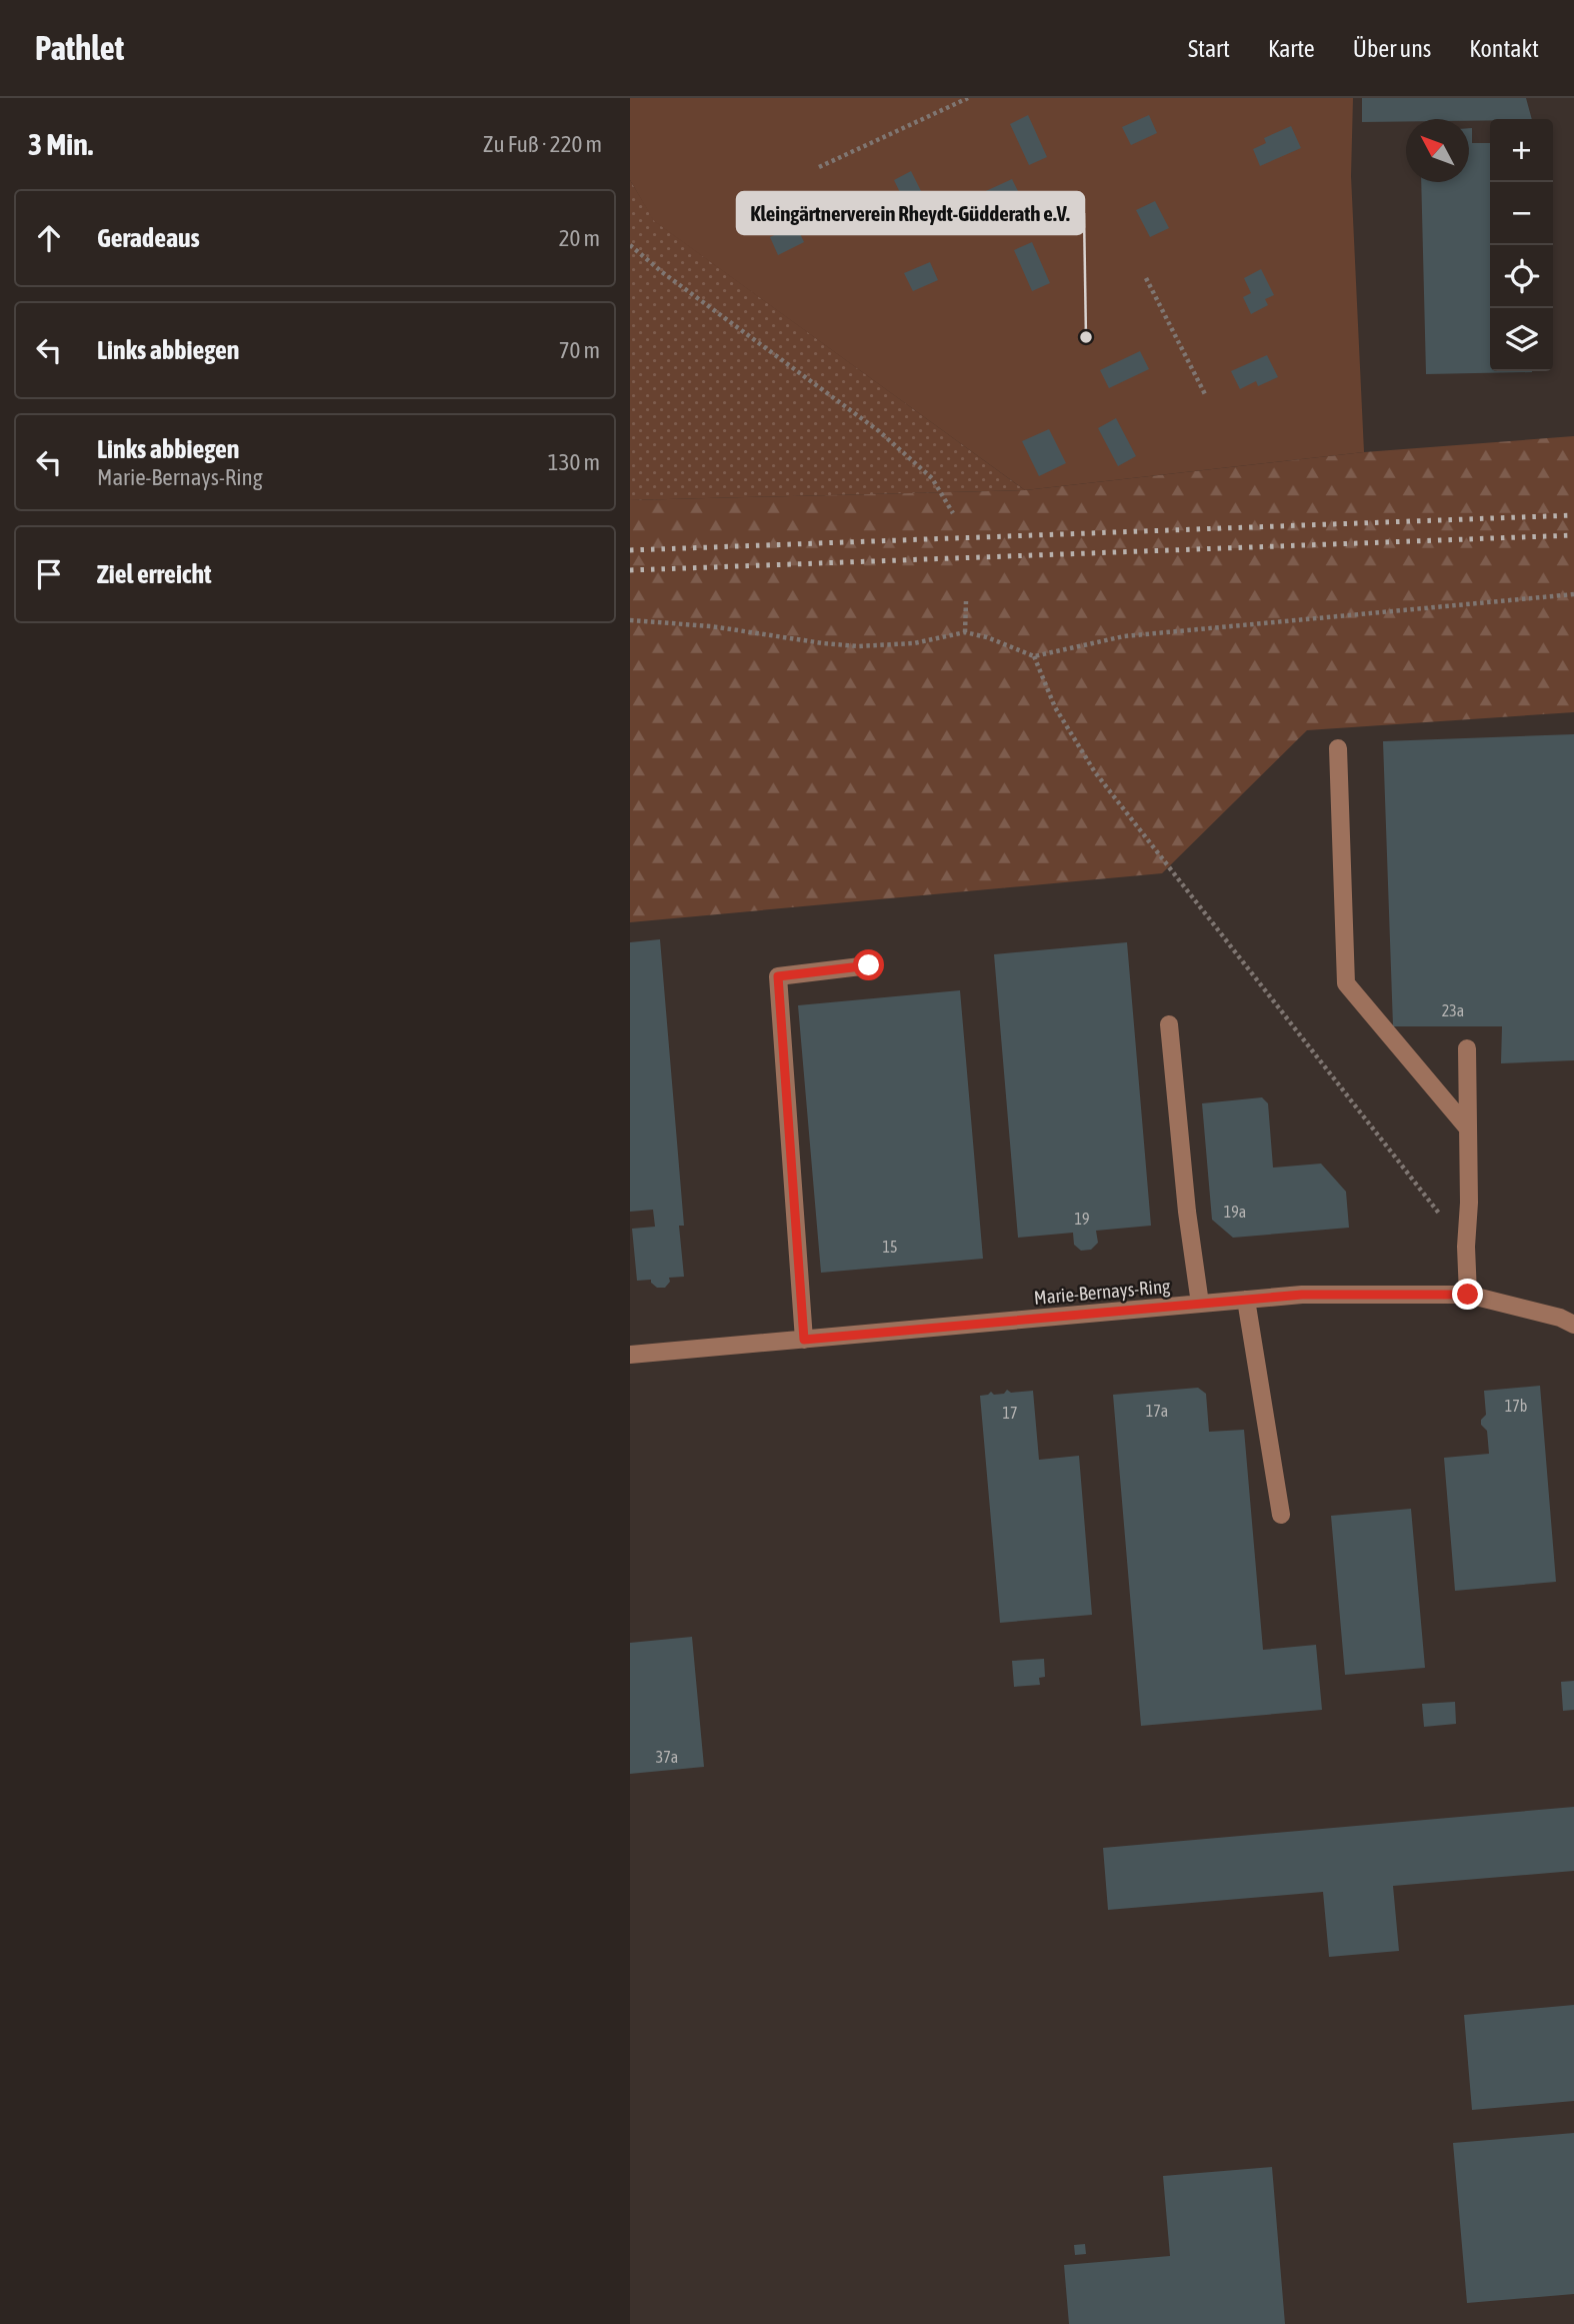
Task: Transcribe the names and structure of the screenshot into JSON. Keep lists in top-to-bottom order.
{
  "streets": {
    "street": ["Marie-Bernays-Ring"]
  },
  "places": ["Kleingärtnerverein Rheydt-Güdderath e.V."],
  "house_numbers": [
    "23a",
    "19a",
    "19",
    "15",
    "17b",
    "17a",
    "17",
    "37a"
  ],
  "north": "top left",
  "page": {
    "header": "Pathlet",
    "nav": [
      "Start",
      "Karte",
      "Über uns",
      "Kontakt"
    ],
    "heading": ["3 Min.", "Zu Fuß · 220 m"],
    "map_buttons": ["+", "−"],
    "list": [
      ["Geradeaus", "20 m"],
      ["Links abbiegen", "70 m"],
      ["Links abbiegen", "Marie-Bernays-Ring", "130 m"],
      "Ziel erreicht"
    ]
  }
}
